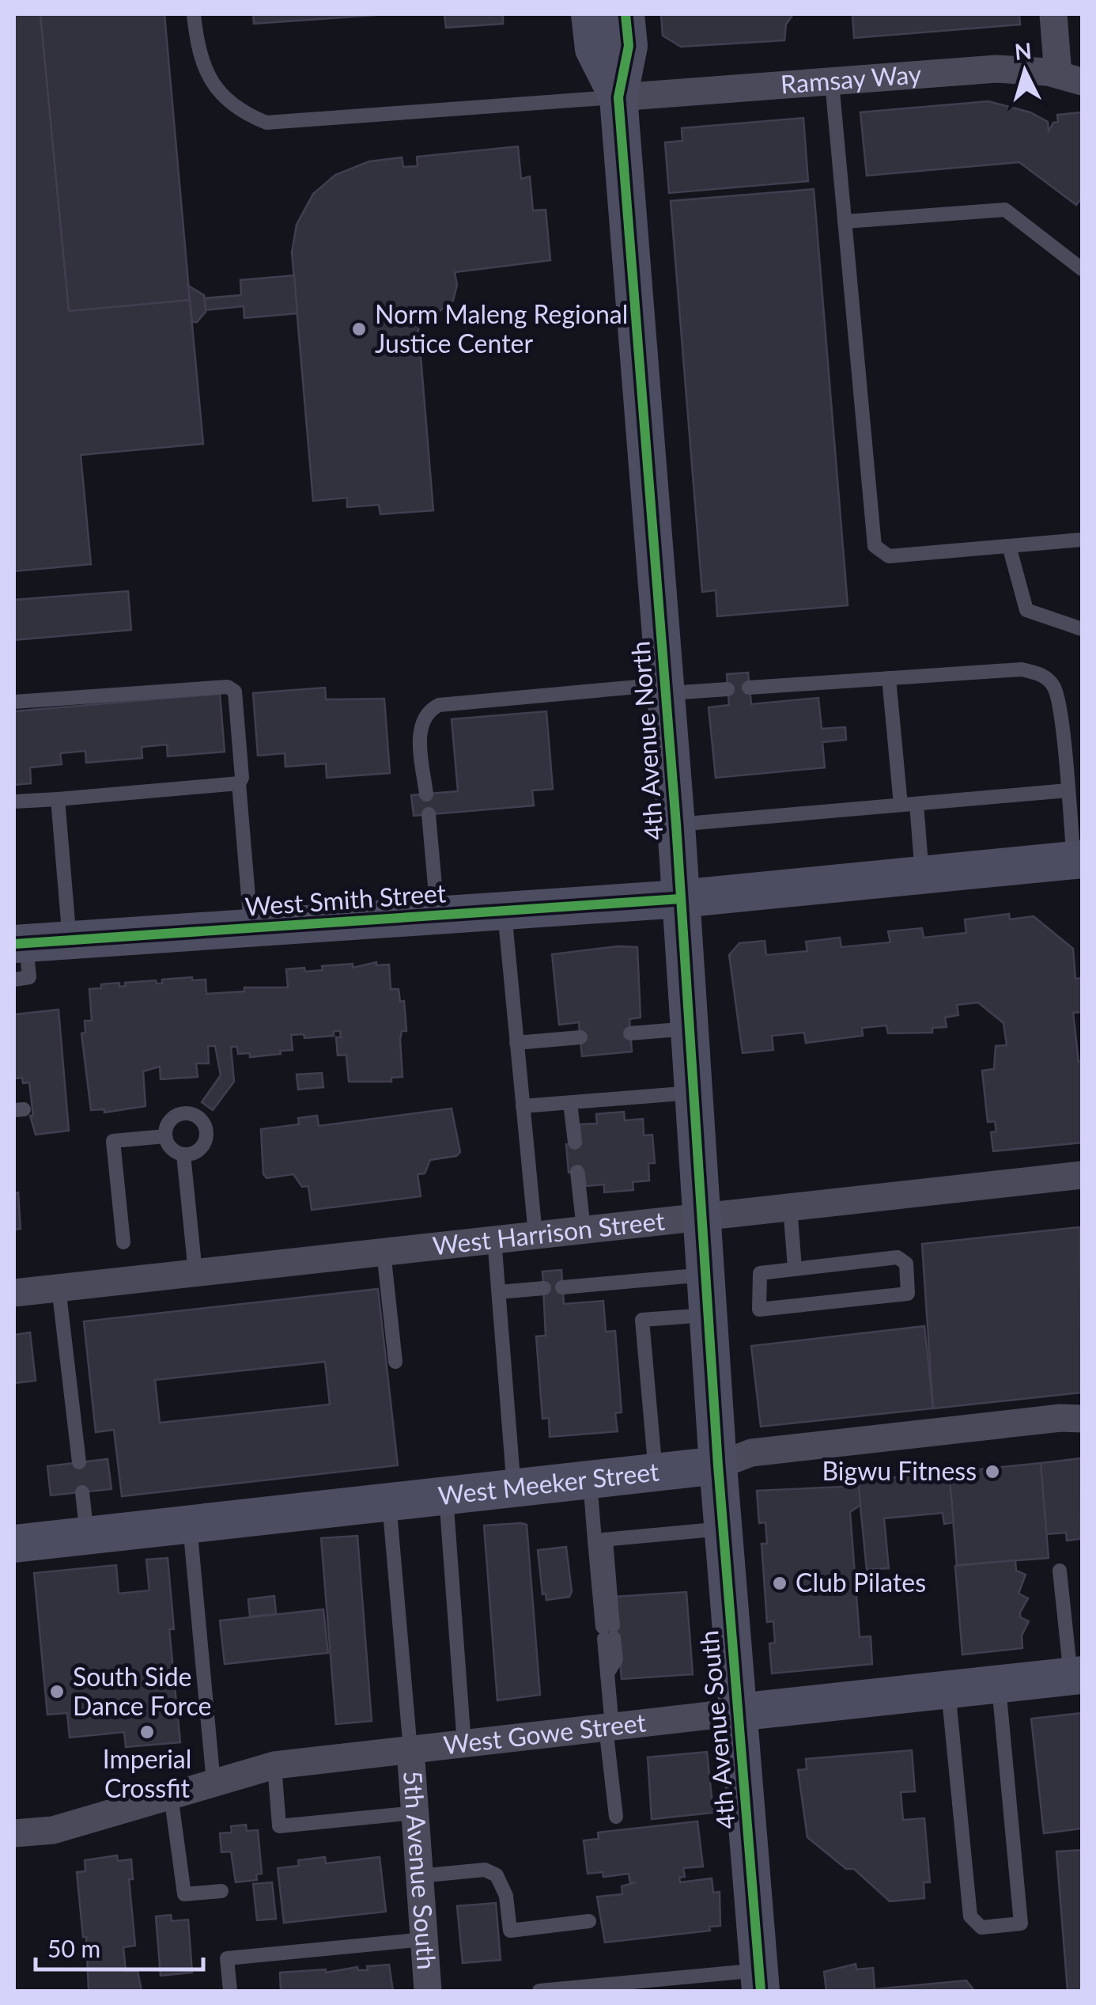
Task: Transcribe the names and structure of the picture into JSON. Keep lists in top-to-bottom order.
{
  "streets": {
    "street": [
      "Ramsay Way",
      "4th Avenue North",
      "West Smith Street",
      "West Harrison Street",
      "West Meeker Street",
      "4th Avenue South",
      "West Gowe Street",
      "5th Avenue South"
    ]
  },
  "crossings": [
    ["Ramsay Way", "4th Avenue North"],
    ["4th Avenue North", "West Smith Street"],
    ["4th Avenue North", "West Harrison Street"],
    ["4th Avenue North", "West Meeker Street"],
    ["4th Avenue North", "4th Avenue South"],
    ["West Meeker Street", "4th Avenue South"],
    ["4th Avenue South", "West Gowe Street"],
    ["West Gowe Street", "5th Avenue South"]
  ],
  "places": [
    "Norm Maleng Regional Justice Center",
    "Bigwu Fitness",
    "Club Pilates",
    "South Side Dance Force",
    "Imperial Crossfit"
  ],
  "scale_bar": "50 m",
  "north": "top"
}
